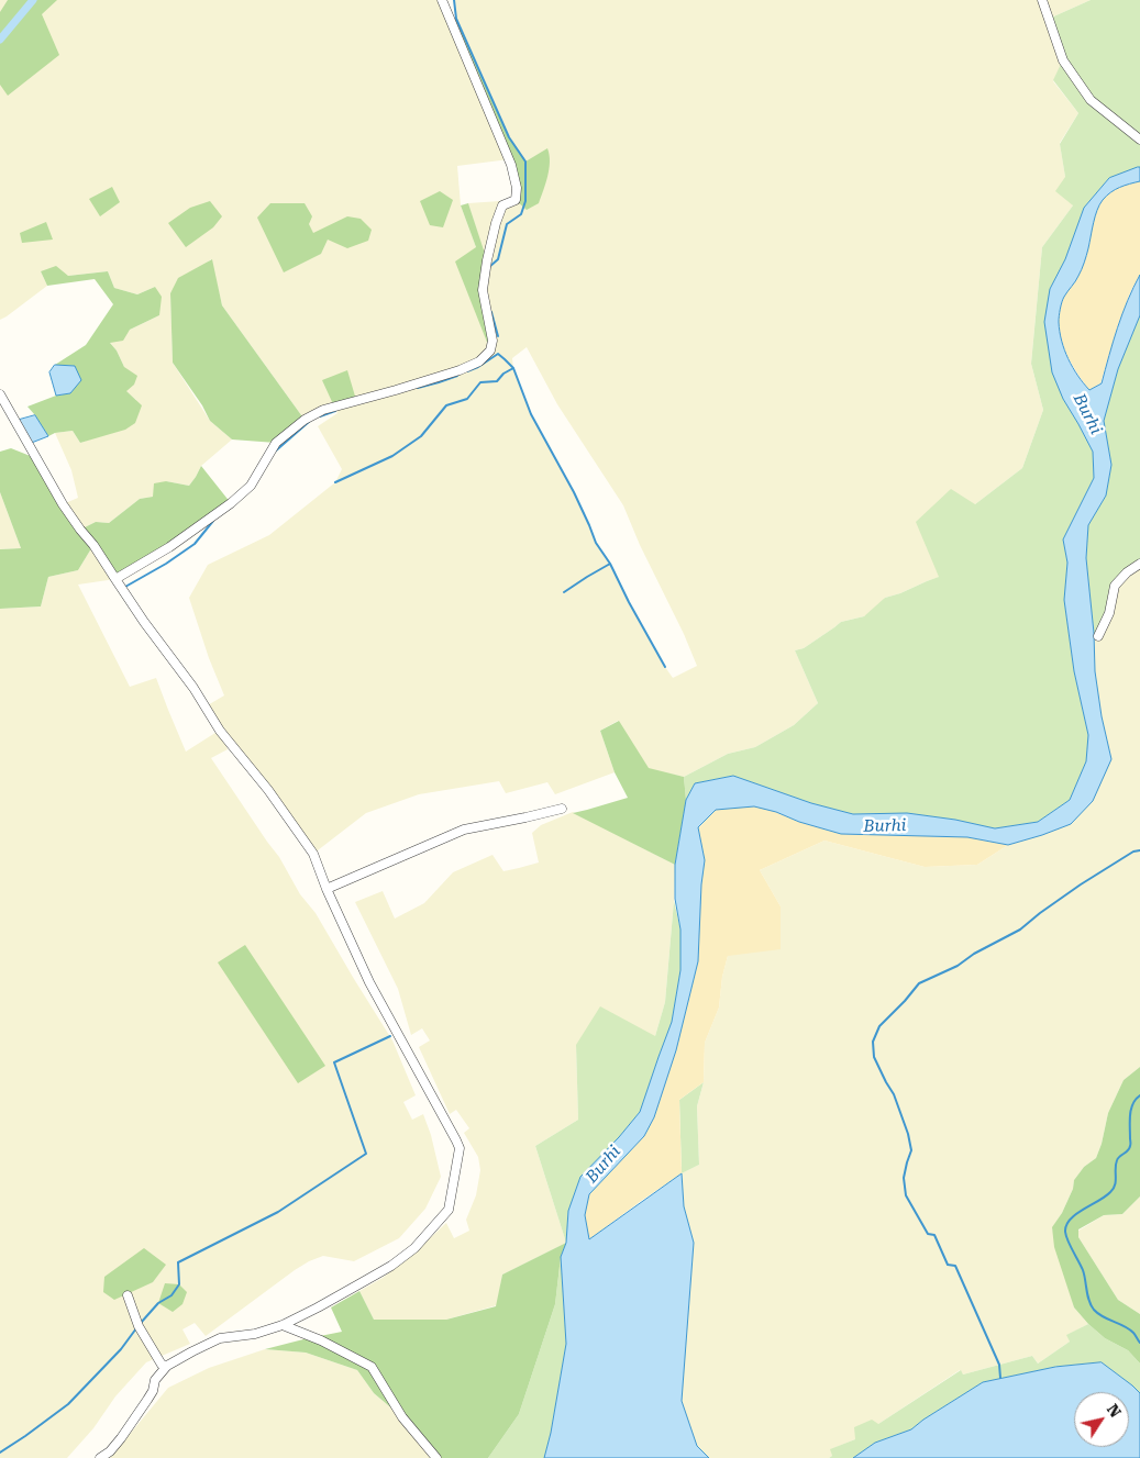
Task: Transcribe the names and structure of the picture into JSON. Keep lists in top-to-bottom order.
{
  "water": ["Burhi"],
  "north": "top right"
}
